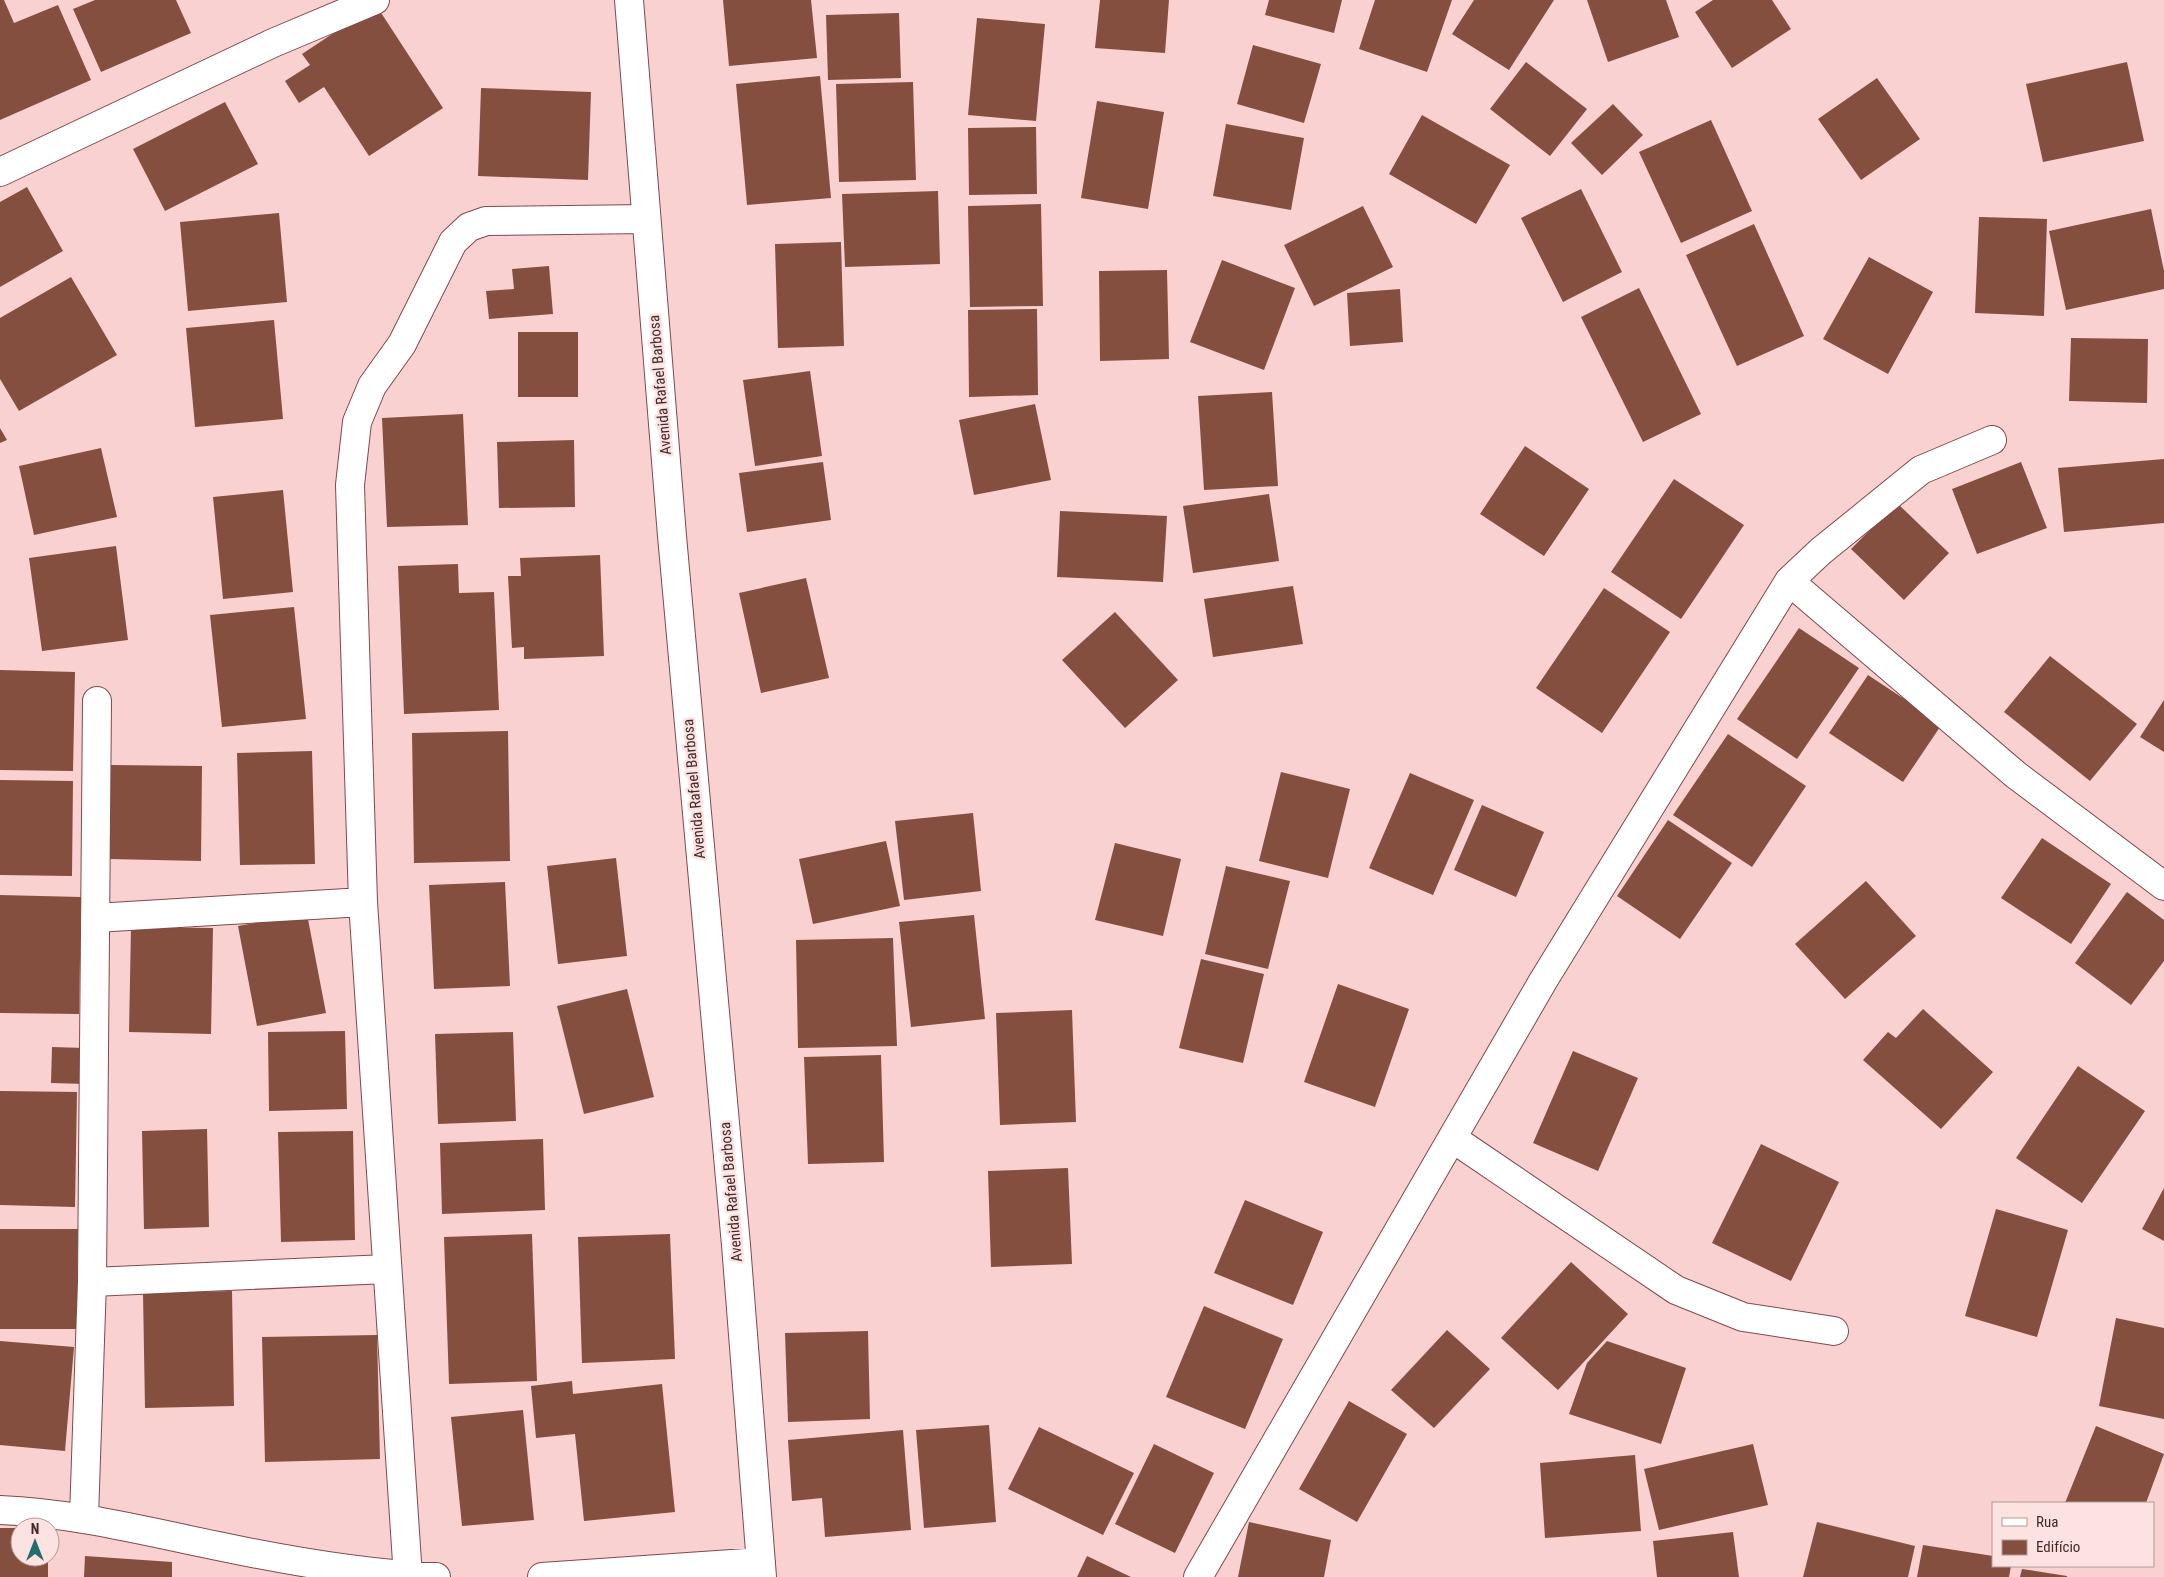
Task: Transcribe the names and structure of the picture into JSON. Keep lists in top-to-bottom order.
{
  "streets": {
    "street": ["Avenida Rafael Barbosa"]
  },
  "legend": ["Rua", "Edifício"],
  "north": "top"
}
